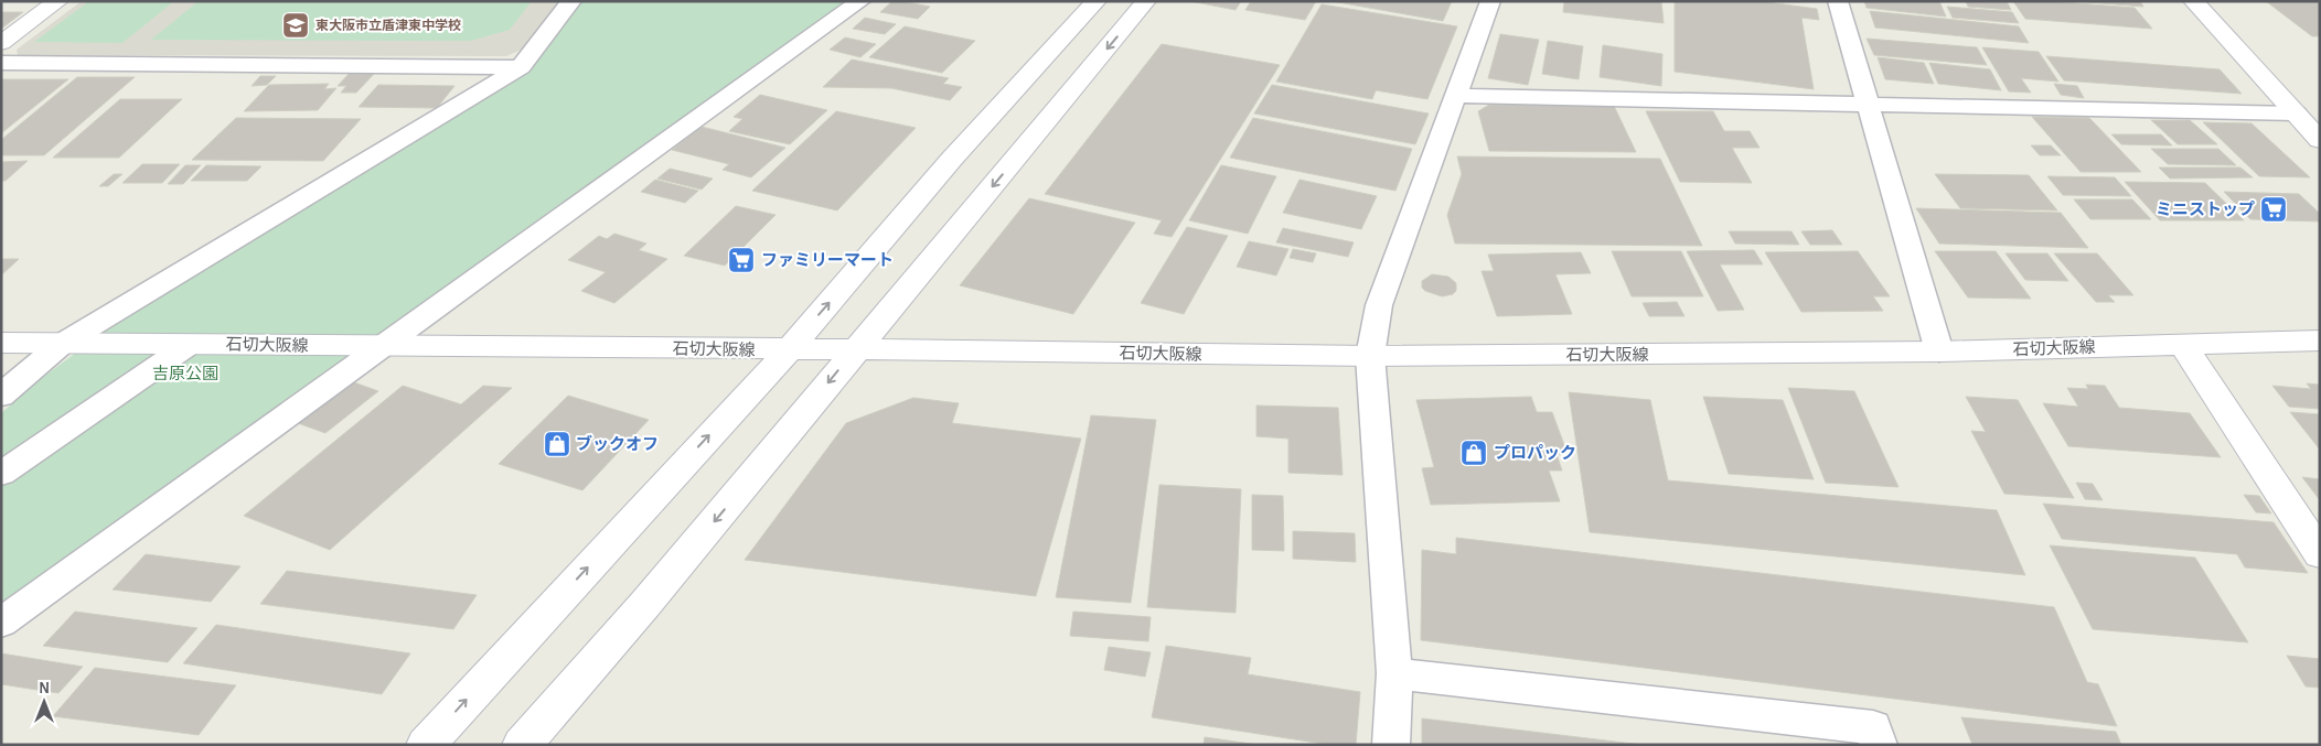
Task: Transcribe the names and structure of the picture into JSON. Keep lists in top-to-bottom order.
{
  "streets": {
    "street": ["石切大阪線"]
  },
  "parks": ["吉原公園"],
  "places": {
    "school or university": ["東大阪市立盾津東中学校"],
    "supermarket": ["ミニストップ", "ファミリーマート"],
    "shop": ["ブックオフ", "プロパック"]
  },
  "north": "top"
}
